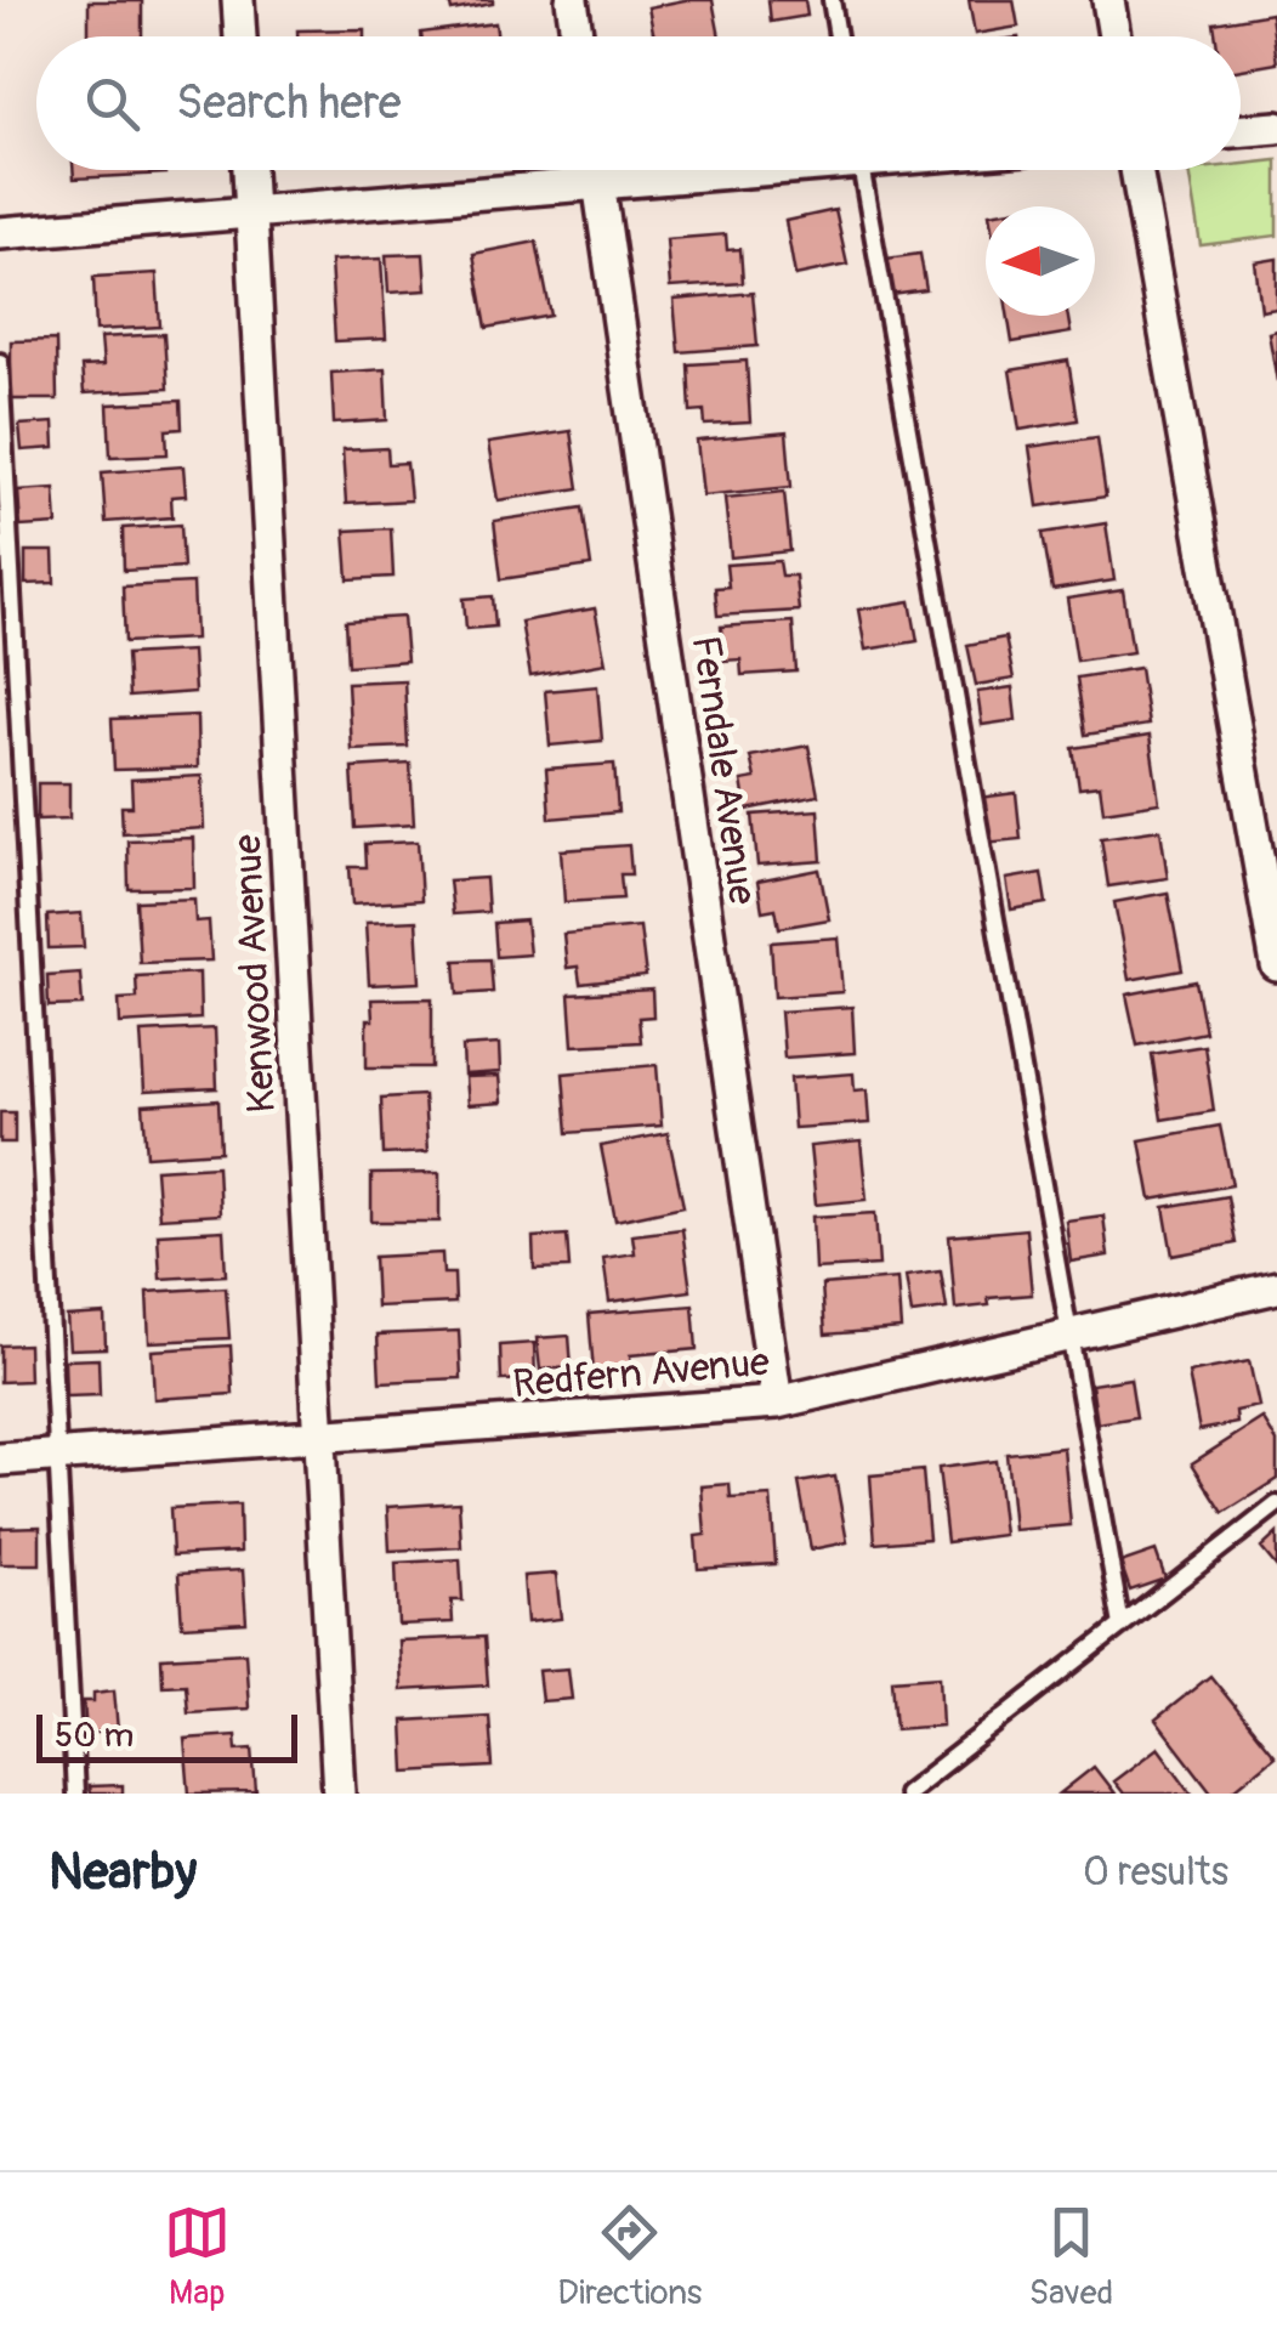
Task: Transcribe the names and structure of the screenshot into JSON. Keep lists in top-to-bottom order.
{
  "streets": {
    "street": ["Ferndale Avenue", "Kenwood Avenue", "Redfern Avenue"]
  },
  "crossings": [
    ["Ferndale Avenue", "Redfern Avenue"],
    ["Kenwood Avenue", "Redfern Avenue"]
  ],
  "scale_bar": "50 m",
  "north": "left",
  "page": {
    "search": "Search here",
    "scale": "50 m",
    "heading": ["Nearby", "0 results"],
    "nav": ["Map", "Directions", "Saved"]
  }
}
